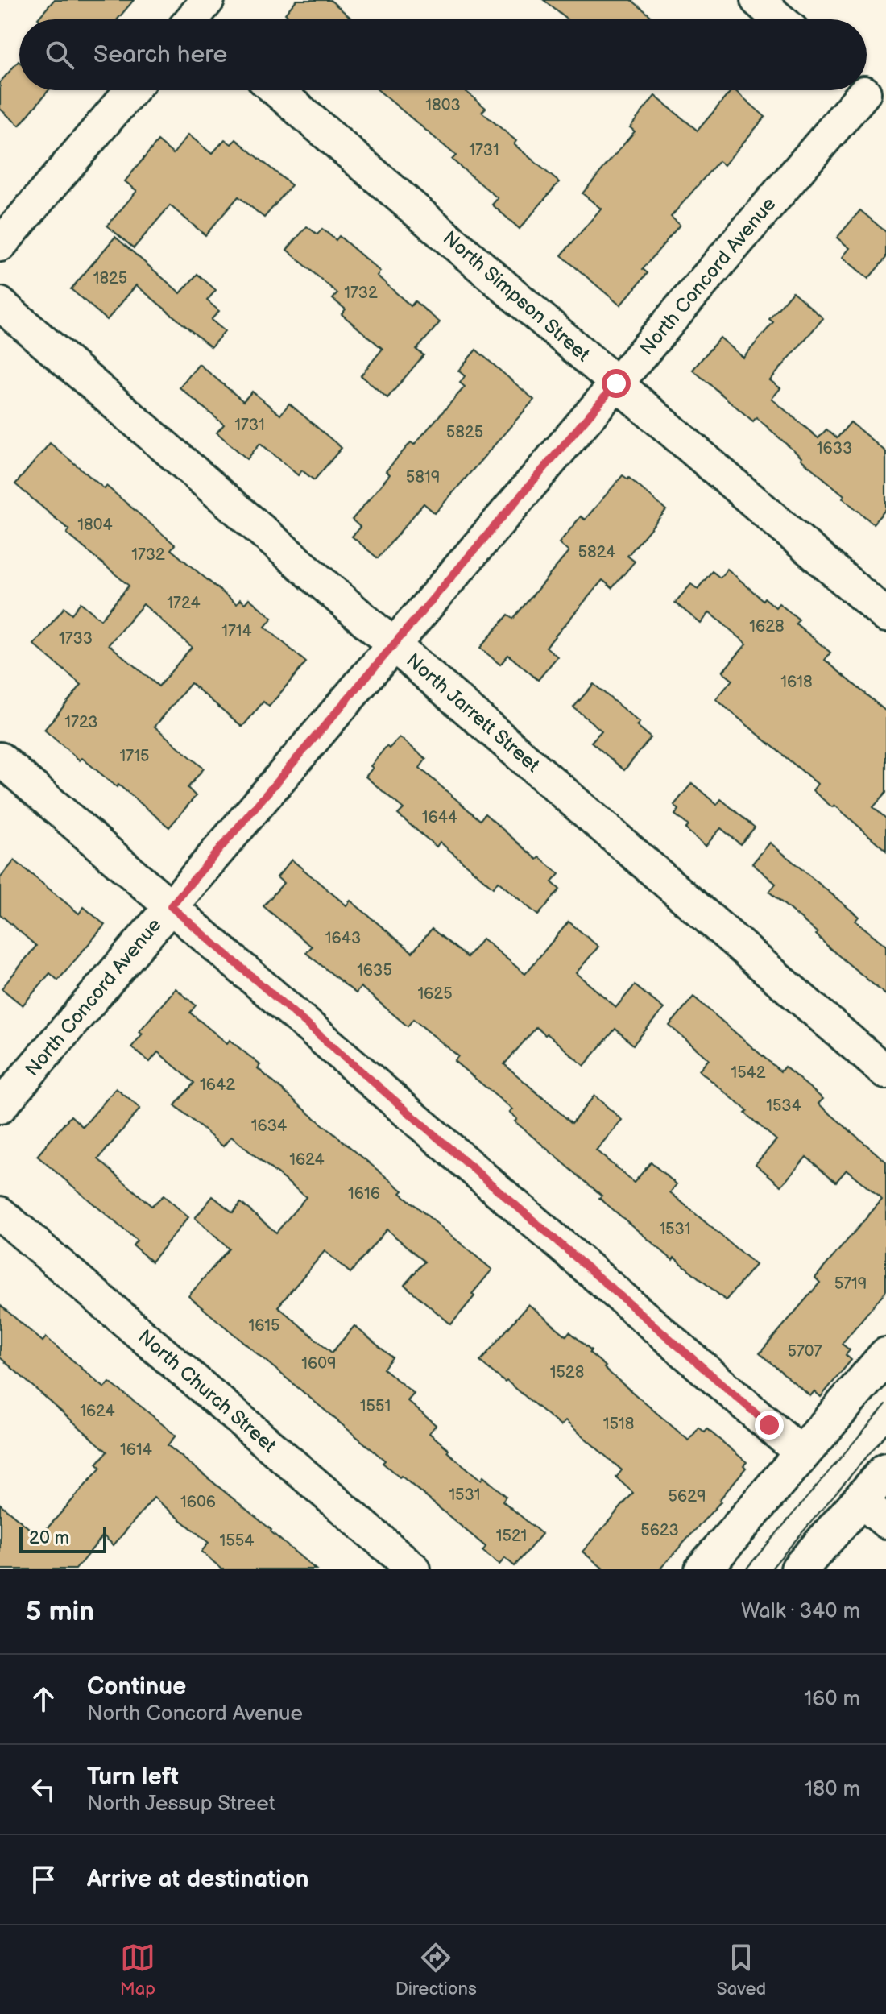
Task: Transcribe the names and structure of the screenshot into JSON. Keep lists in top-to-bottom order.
{
  "streets": {
    "street": [
      "North Concord Avenue",
      "North Simpson Street",
      "North Jarrett Street",
      "North Church Street"
    ]
  },
  "crossings": [
    ["North Concord Avenue", "North Simpson Street"],
    ["North Concord Avenue", "North Jarrett Street"]
  ],
  "house_numbers": [
    "1803",
    "1731",
    "1825",
    "1732",
    "1731",
    "5825",
    "1633",
    "5819",
    "1804",
    "5824",
    "1732",
    "1724",
    "1628",
    "1714",
    "1733",
    "1618",
    "1723",
    "1715",
    "1644",
    "1643",
    "1635",
    "1625",
    "1542",
    "1642",
    "1534",
    "1634",
    "1624",
    "1616",
    "1531",
    "5719",
    "1615",
    "5707",
    "1609",
    "1528",
    "1551",
    "1624",
    "1518",
    "1614",
    "1531",
    "5629",
    "1606",
    "5623",
    "1521",
    "1554"
  ],
  "scale_bar": "20 m",
  "page": {
    "search": "Search here",
    "scale": "20 m",
    "heading": ["5 min", "Walk · 340 m"],
    "list": [
      ["Continue", "North Concord Avenue", "160 m"],
      ["Turn left", "North Jessup Street", "180 m"],
      "Arrive at destination"
    ],
    "nav": ["Map", "Directions", "Saved"]
  }
}
